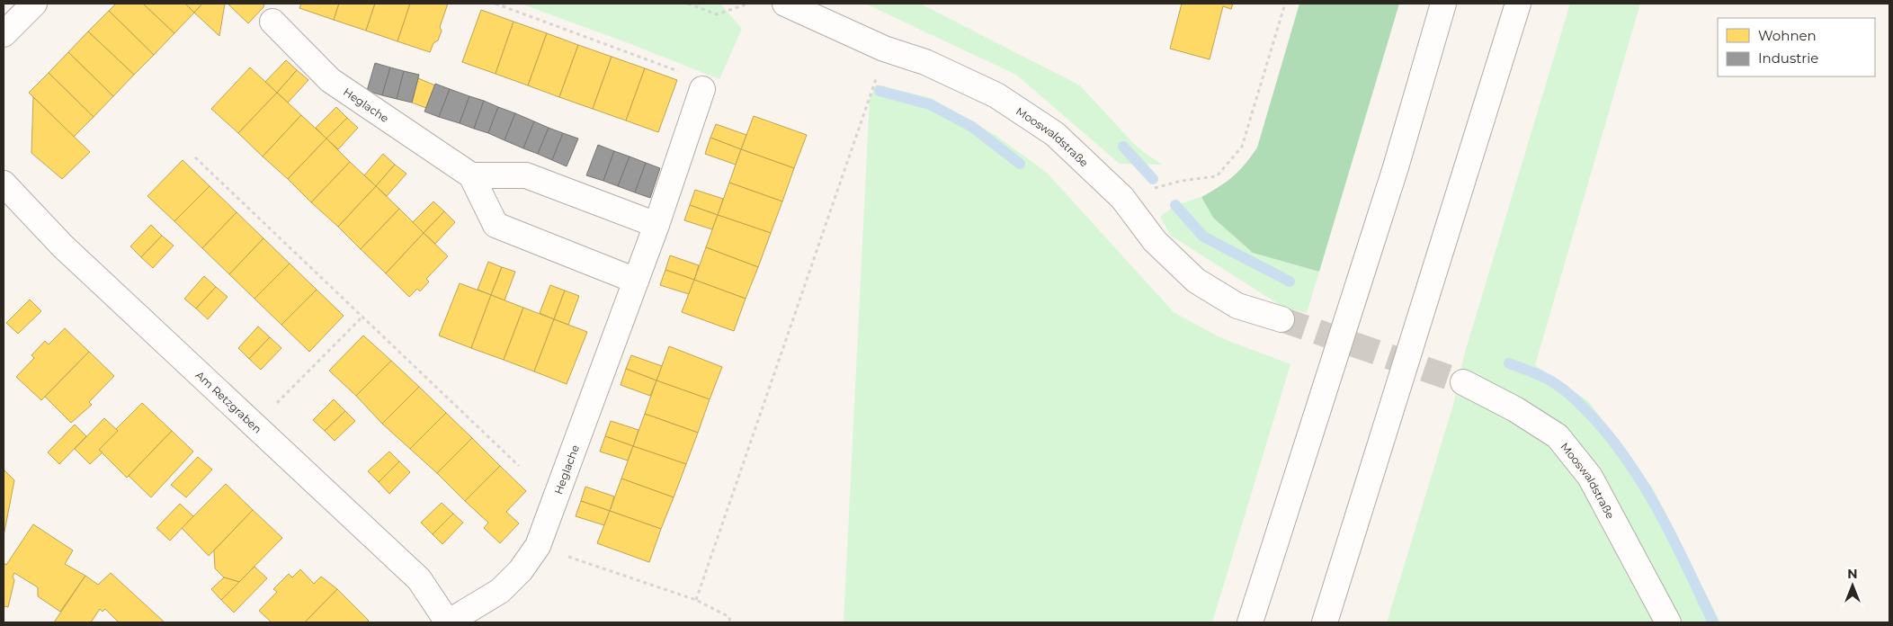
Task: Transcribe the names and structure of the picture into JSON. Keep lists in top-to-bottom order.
{
  "streets": {
    "main road": ["Heglache", "Mooswaldstraße", "Am Retzgraben"]
  },
  "crossings": [
    ["Heglache", "Am Retzgraben"]
  ],
  "legend": ["Wohnen", "Industrie"],
  "north": "top"
}
